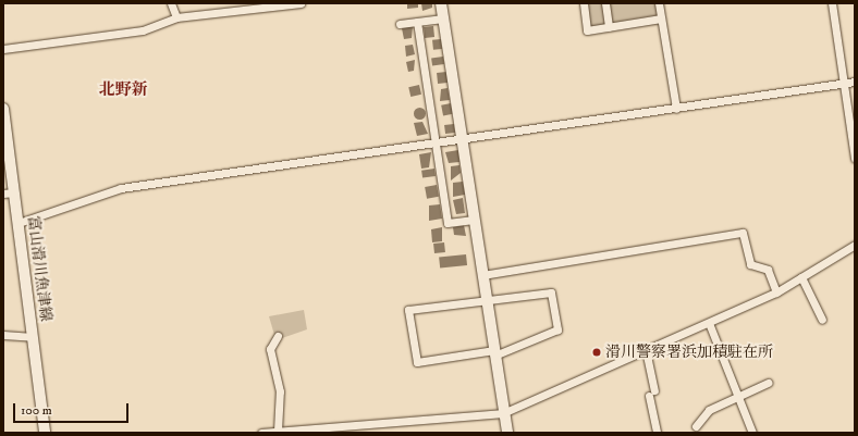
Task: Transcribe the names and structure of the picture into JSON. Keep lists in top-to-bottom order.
{
  "streets": {
    "street": ["富山滑川魚津線"]
  },
  "districts": ["北野新"],
  "places": ["滑川警察署浜加積駐在所"],
  "scale_bar": "100 m"
}
